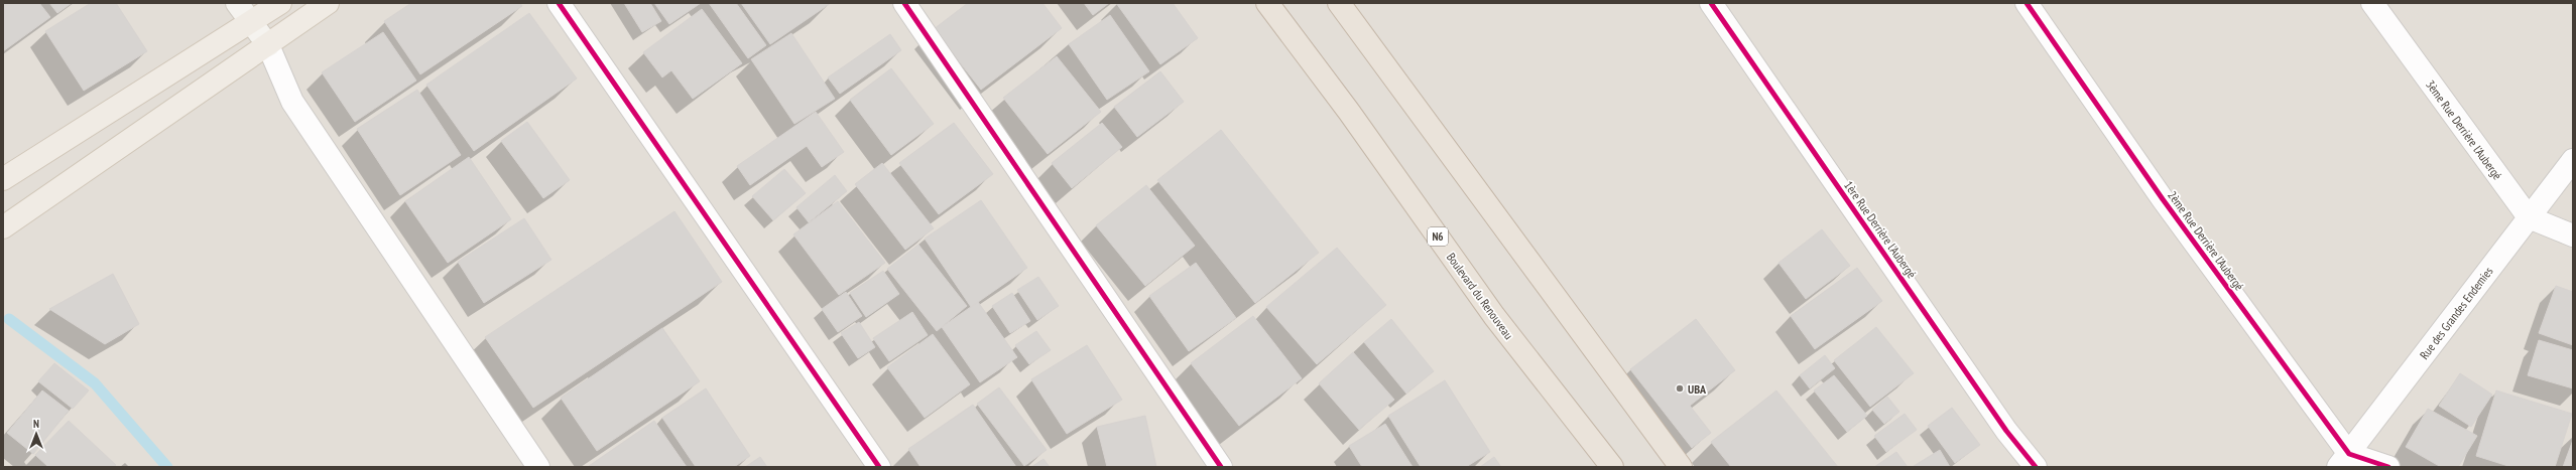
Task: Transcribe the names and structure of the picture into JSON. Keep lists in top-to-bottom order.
{
  "streets": {
    "highway": ["N6", "Boulevard du Renouveau"],
    "street": [
      "3ème Rue Derrière l'Aubergé",
      "1ère Rue Derrière l'Aubergé",
      "2ème Rue Derrière l'Aubergé",
      "Rue des Grandes Endemies"
    ]
  },
  "crossings": [
    ["3ème Rue Derrière l'Aubergé", "Rue des Grandes Endemies"],
    ["2ème Rue Derrière l'Aubergé", "Rue des Grandes Endemies"]
  ],
  "places": ["UBA"],
  "north": "top"
}
